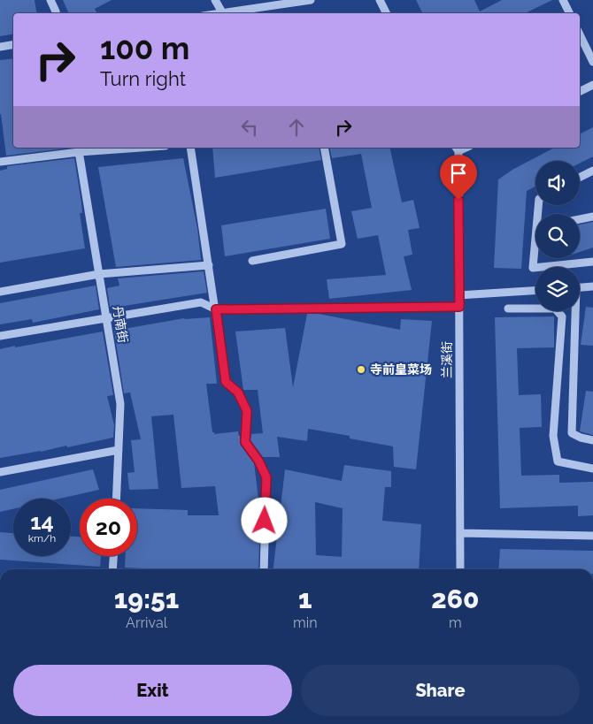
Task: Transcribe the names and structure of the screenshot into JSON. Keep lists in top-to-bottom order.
{
  "streets": {
    "street": ["丹南街", "兰溪街"]
  },
  "places": ["寺前皇菜场"],
  "page": {
    "turn": ["100 m", "Turn right"],
    "speed": "14 km/h",
    "limit": "20",
    "eta": [
      "19:51",
      "Arrival",
      "1",
      "min",
      "260",
      "m"
    ],
    "buttons": ["Exit", "Share"]
  }
}
